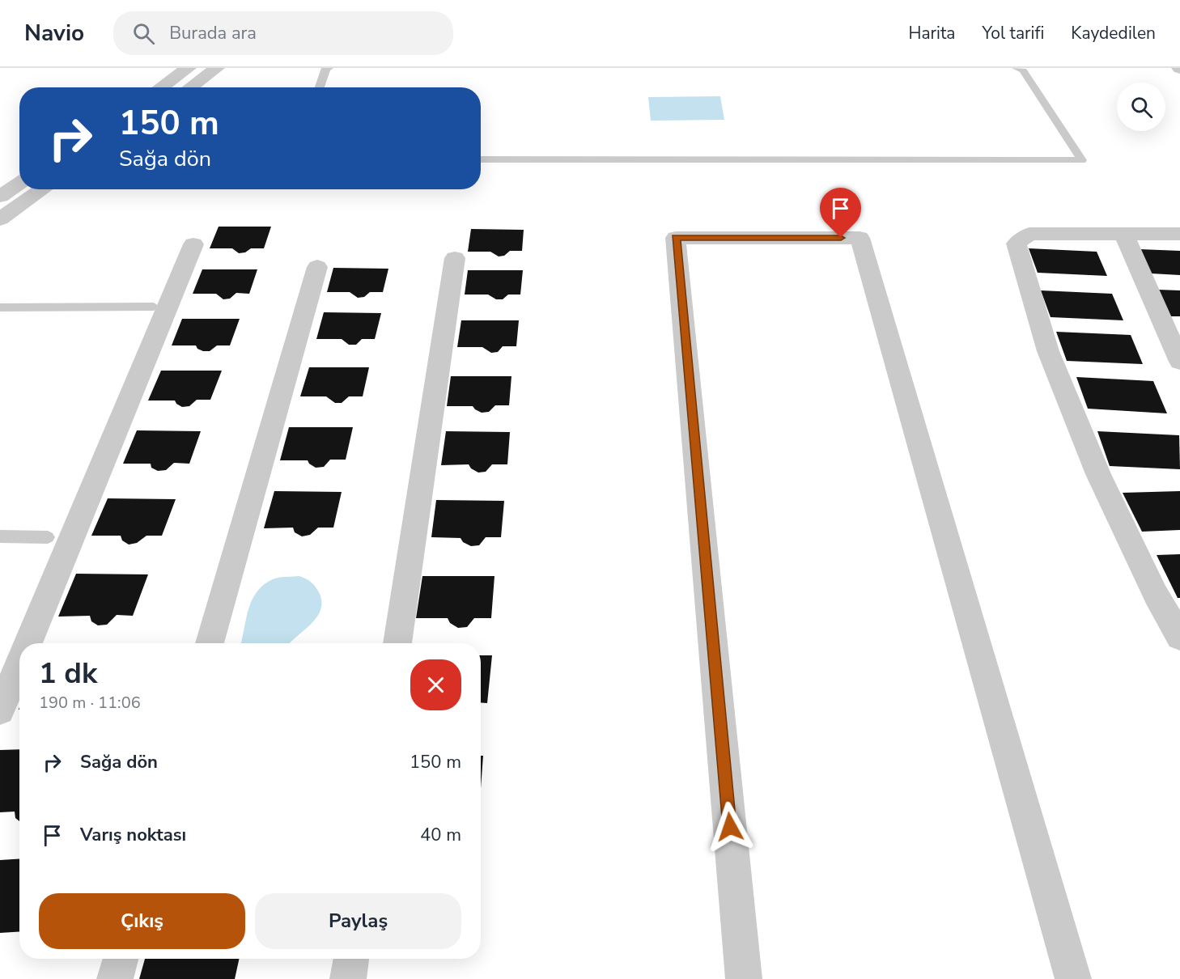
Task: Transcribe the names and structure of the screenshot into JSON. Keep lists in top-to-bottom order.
{
  "page": {
    "header": "Navio",
    "search": "Burada ara",
    "nav": ["Harita", "Yol tarifi", "Kaydedilen"],
    "turn": ["150 m", "Sağa dön"],
    "heading": ["1 dk", "190 m · 11:06"],
    "list": [
      {
        "name": "Sağa dön",
        "value": "150 m"
      },
      {
        "name": "Varış noktası",
        "value": "40 m"
      }
    ],
    "buttons": ["Çıkış", "Paylaş"]
  }
}
